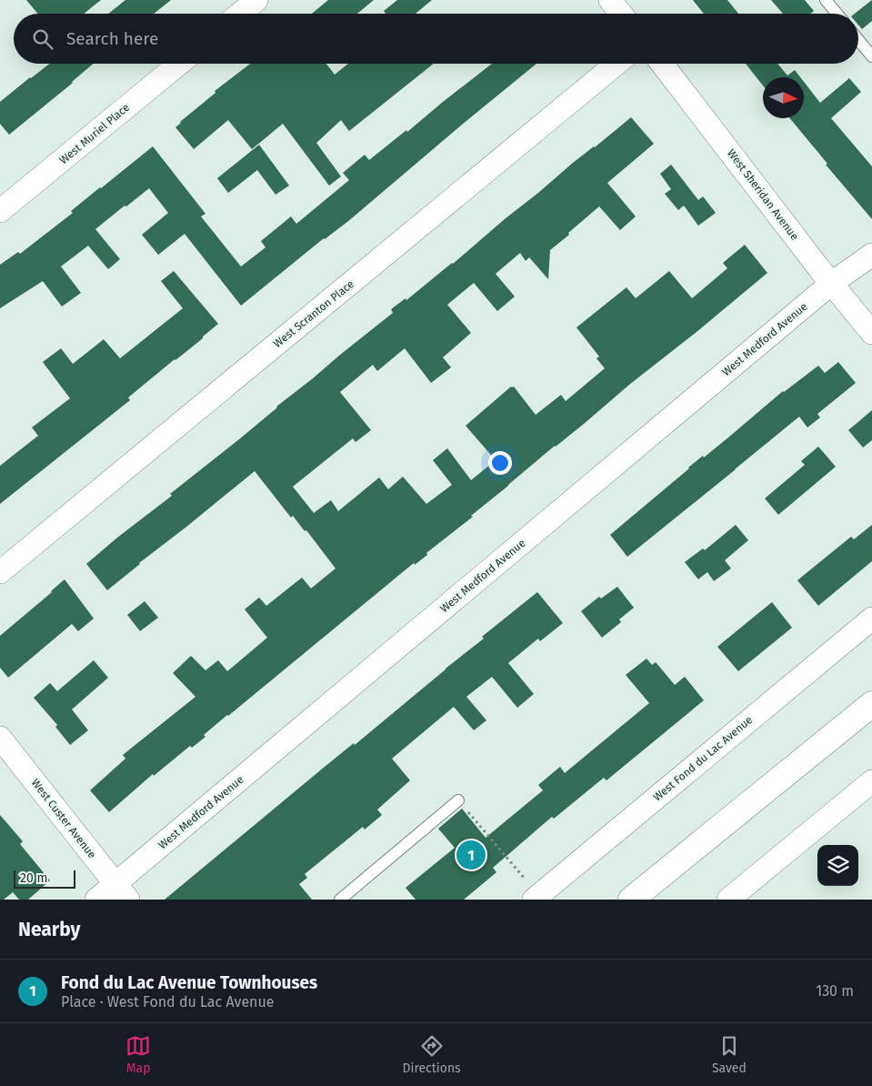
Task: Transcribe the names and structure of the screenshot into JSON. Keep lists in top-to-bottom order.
{
  "streets": {
    "street": [
      "West Muriel Place",
      "West Sheridan Avenue",
      "West Scranton Place",
      "West Medford Avenue",
      "West Fond du Lac Avenue",
      "West Custer Avenue"
    ]
  },
  "crossings": [
    ["West Sheridan Avenue", "West Medford Avenue"],
    ["West Medford Avenue", "West Custer Avenue"]
  ],
  "scale_bar": "20 m",
  "north": "right",
  "page": {
    "search": "Search here",
    "pins": "1",
    "scale": "20 m",
    "heading": "Nearby",
    "list": [
      {
        "mark": "1",
        "name": "Fond du Lac Avenue Townhouses",
        "note": "Place · West Fond du Lac Avenue",
        "value": "130 m"
      }
    ],
    "nav": ["Map", "Directions", "Saved"]
  }
}
